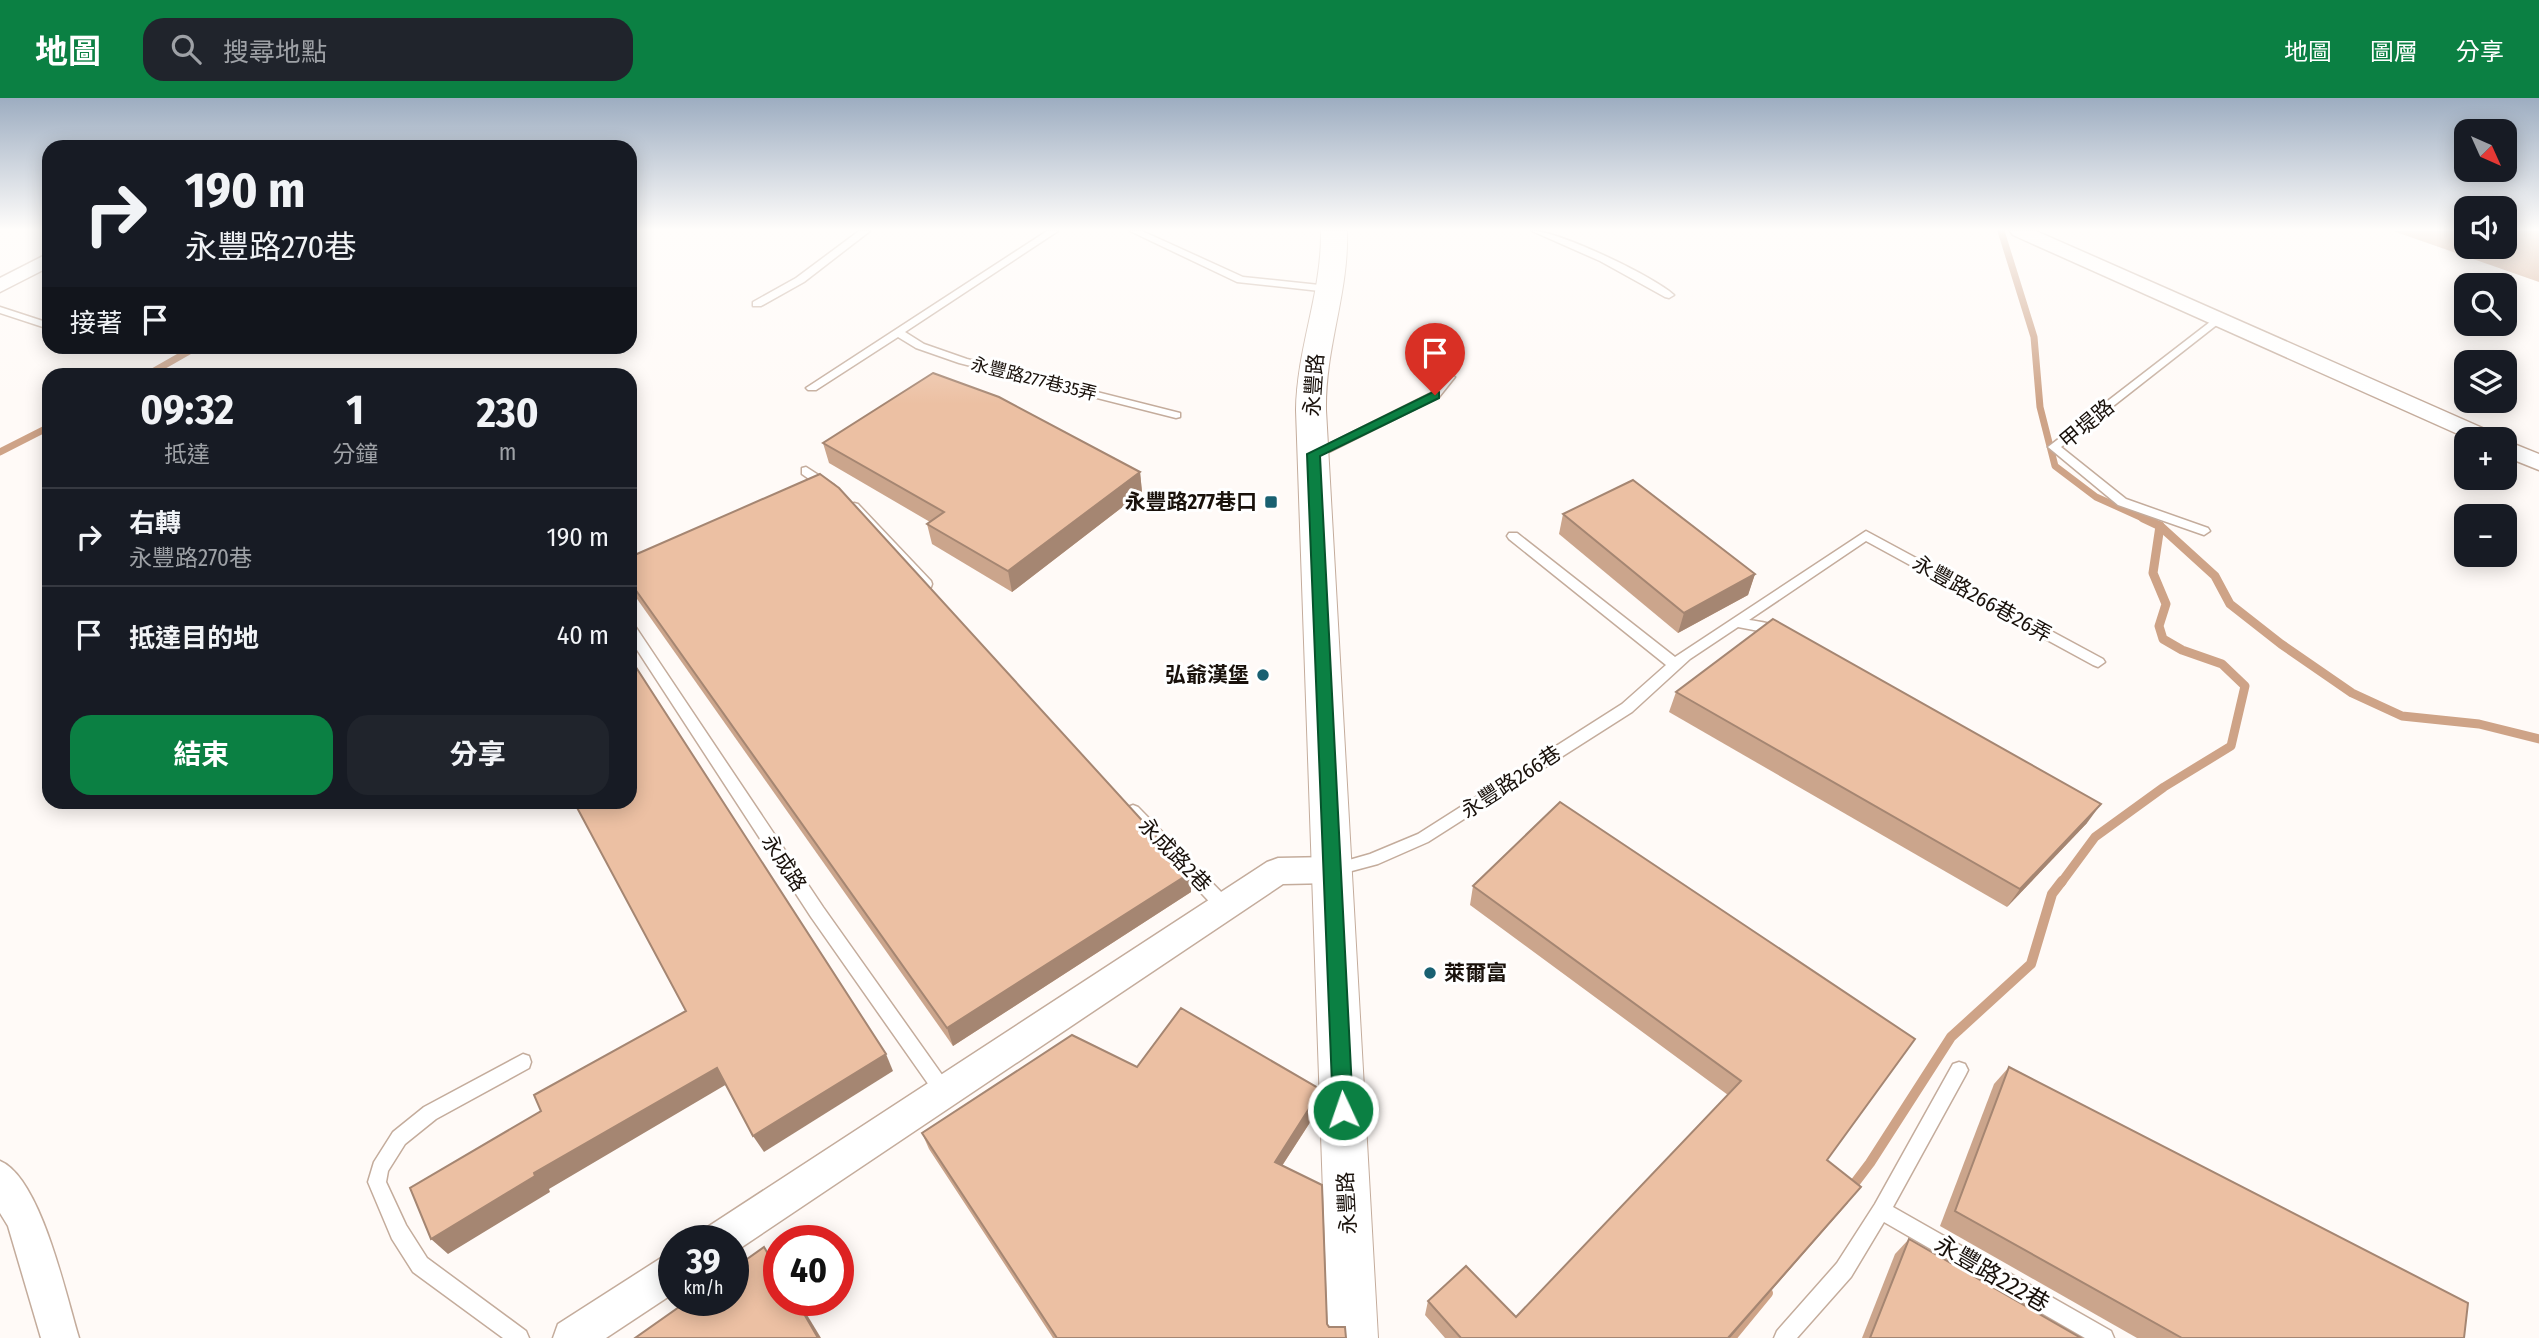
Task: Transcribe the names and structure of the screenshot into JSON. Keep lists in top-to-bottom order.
{
  "streets": {
    "street": ["永豐路"],
    "lane": [
      "永豐路277巷35弄",
      "甲堤路",
      "永豐路266巷26弄",
      "永豐路266巷",
      "永成路2巷",
      "永成路",
      "永豐路222巷"
    ]
  },
  "crossings": [
    ["永豐路", "永豐路266巷"],
    ["永豐路266巷26弄", "永豐路266巷"]
  ],
  "places": {
    "transit": ["永豐路277巷口"],
    "other": ["弘爺漢堡", "萊爾富"]
  },
  "north": "bottom right",
  "page": {
    "header": "地圖",
    "search": "搜尋地點",
    "nav": ["地圖", "圖層", "分享"],
    "map_buttons": ["+", "−"],
    "turn": ["190 m", "永豐路270巷"],
    "then": "接著",
    "eta": [
      "09:32",
      "抵達",
      "1",
      "分鐘",
      "230",
      "m"
    ],
    "list": [
      {
        "name": "右轉",
        "note": "永豐路270巷",
        "value": "190 m"
      },
      {
        "name": "抵達目的地",
        "value": "40 m"
      }
    ],
    "buttons": ["結束", "分享"],
    "speed": "39 km/h",
    "limit": "40"
  }
}
